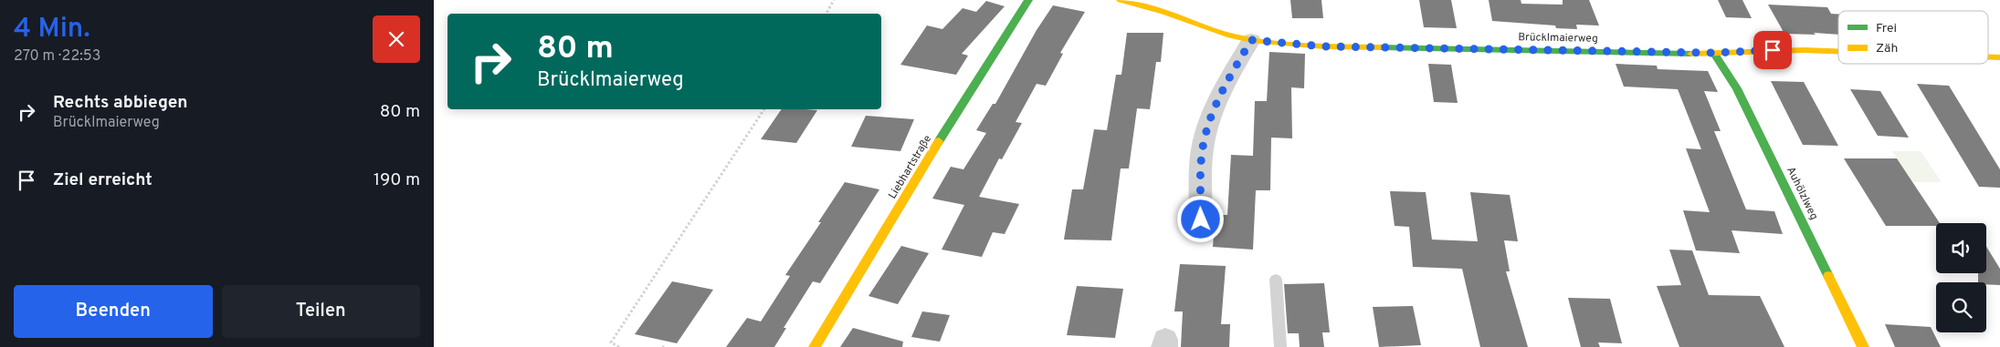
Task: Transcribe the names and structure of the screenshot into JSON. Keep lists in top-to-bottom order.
{
  "streets": {
    "street": ["Brücklmaierweg", "Liebhartstraße", "Auhölzlweg"]
  },
  "crossings": [
    ["Brücklmaierweg", "Auhölzlweg"]
  ],
  "legend": ["Frei", "Zäh"],
  "page": {
    "heading": ["4 Min.", "270 m · 22:53"],
    "turn": ["80 m", "Brücklmaierweg"],
    "list": [
      {
        "name": "Rechts abbiegen",
        "note": "Brücklmaierweg",
        "value": "80 m"
      },
      {
        "name": "Ziel erreicht",
        "value": "190 m"
      }
    ],
    "buttons": ["Beenden", "Teilen"]
  }
}
